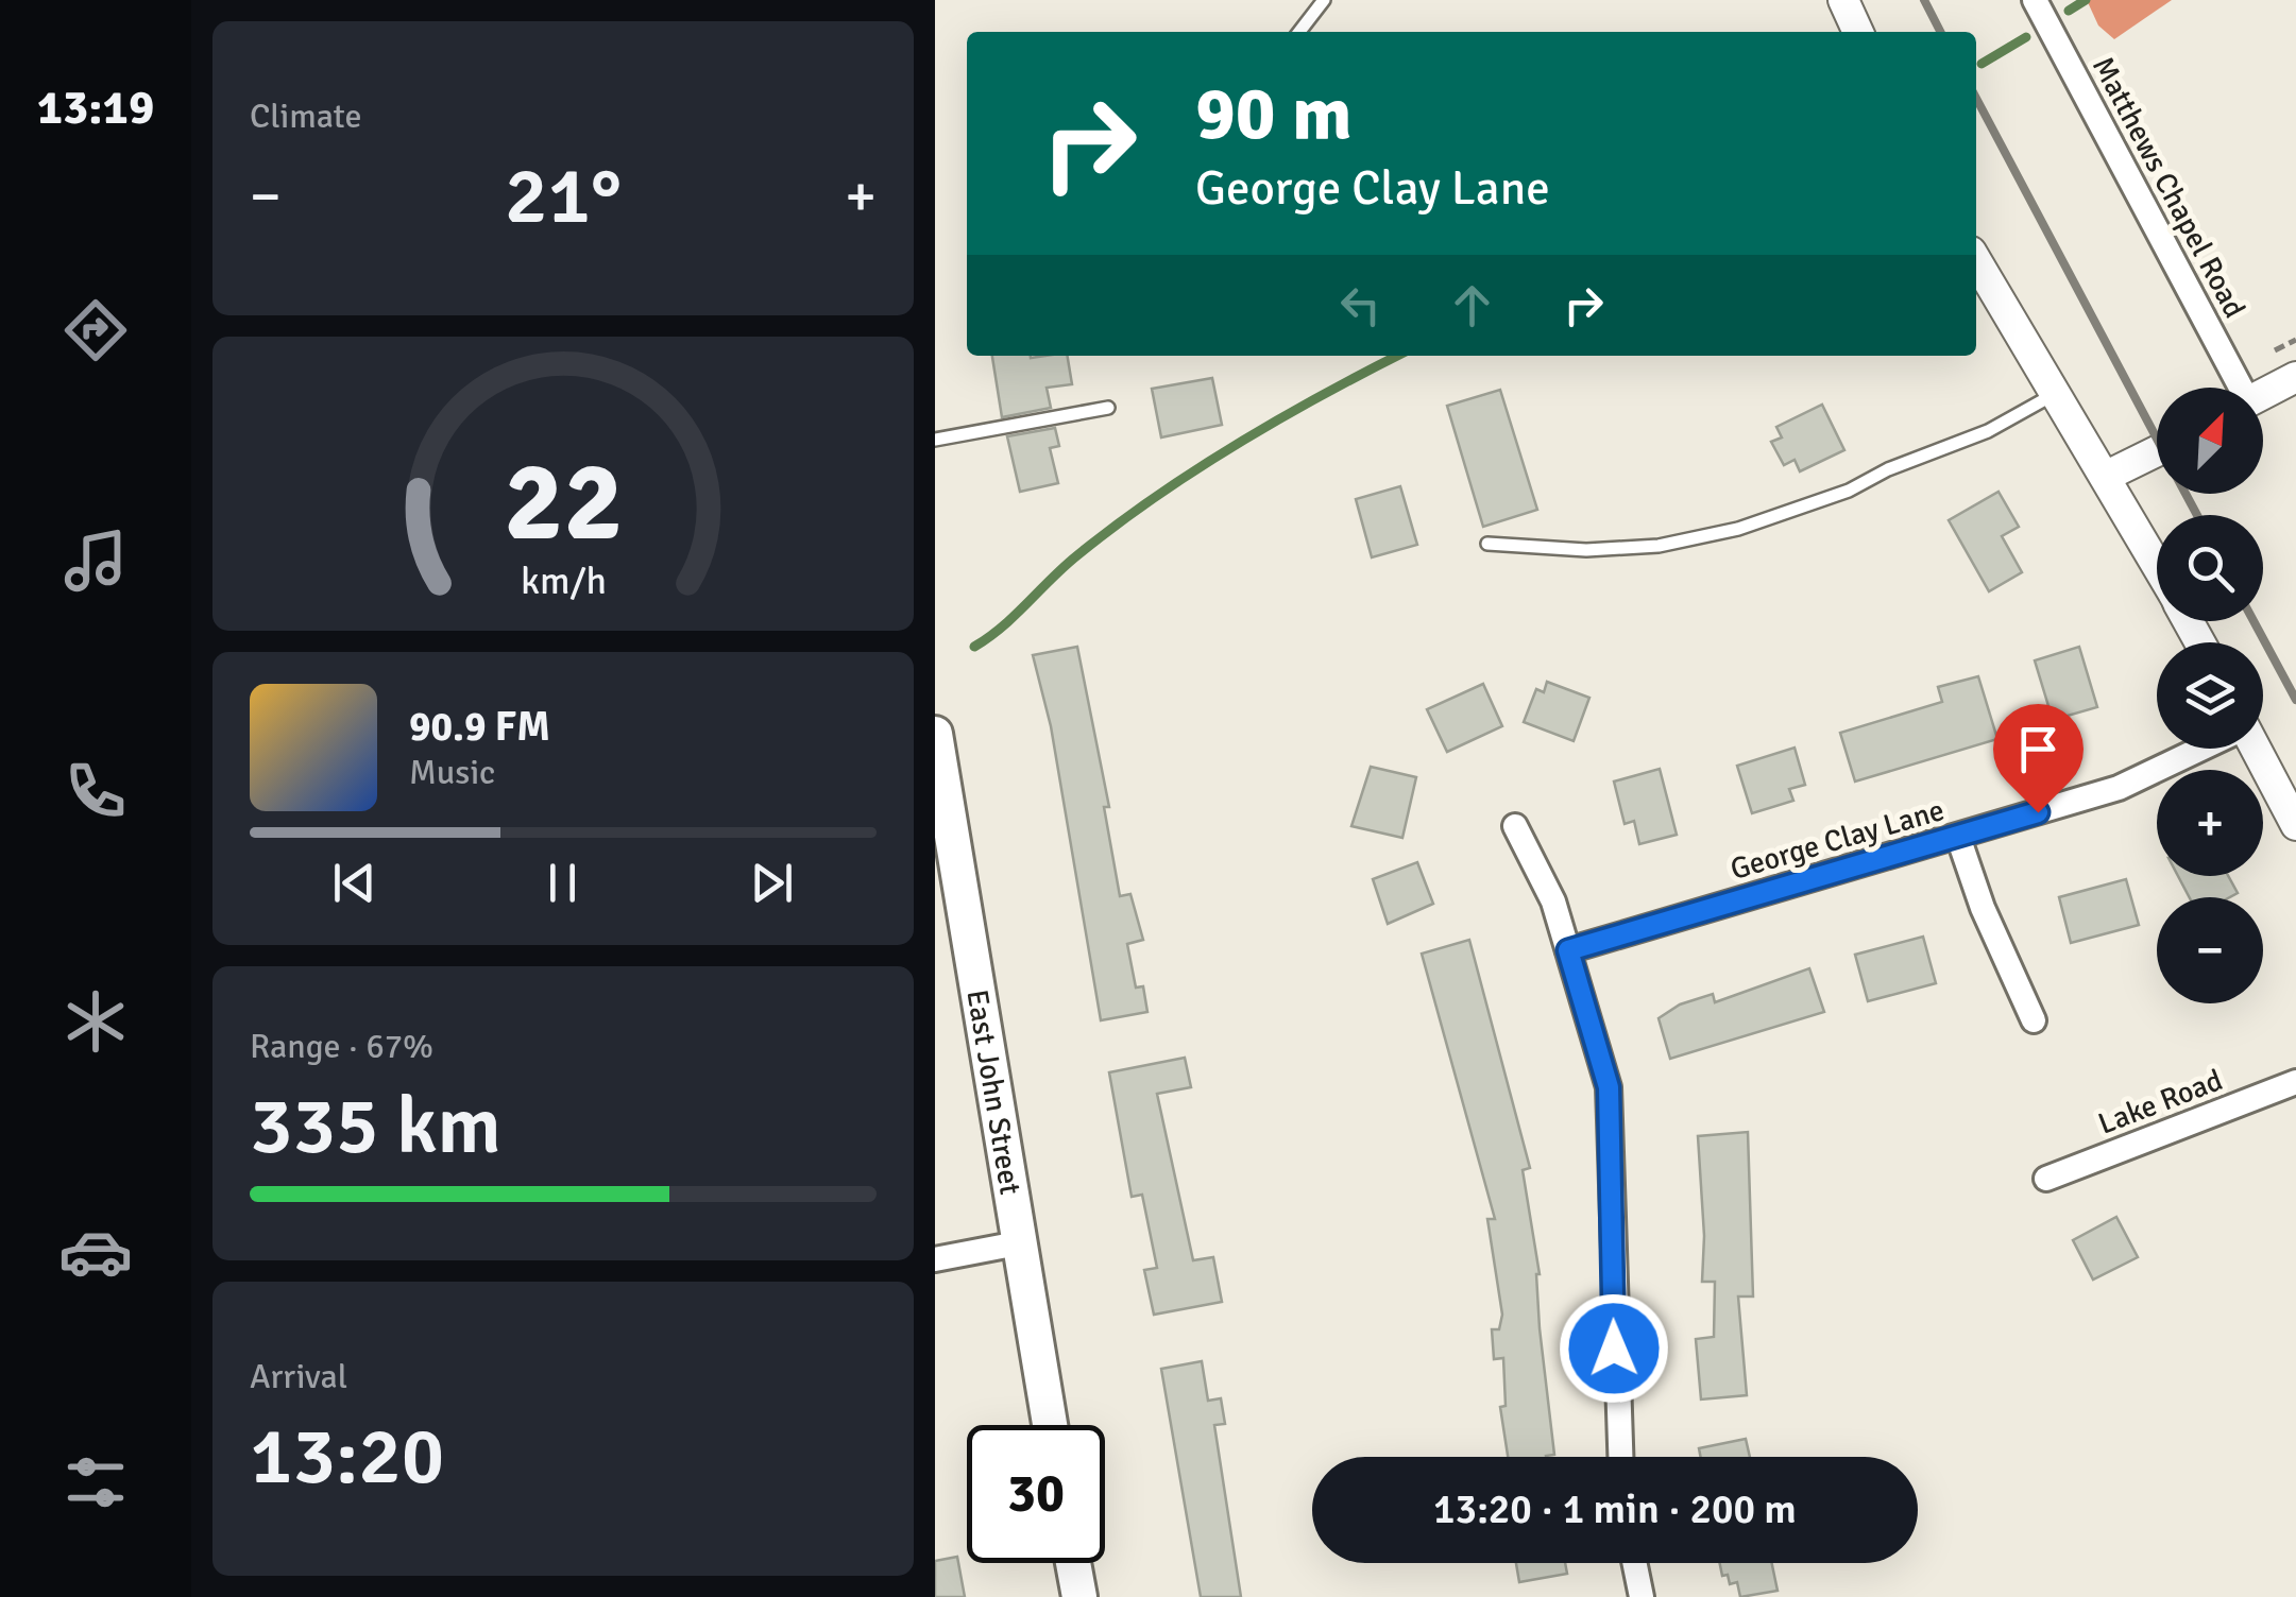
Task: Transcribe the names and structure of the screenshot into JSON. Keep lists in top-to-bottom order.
{
  "streets": {
    "main road": ["East John Street"],
    "street": ["Matthews Chapel Road", "George Clay Lane", "Lake Road"]
  },
  "north": "top right",
  "page": {
    "tabs": "13:19",
    "tile": [
      "Climate",
      ["Range · 67%", "335 km"],
      ["Arrival", "13:20"]
    ],
    "turn": ["90 m", "George Clay Lane"],
    "heat": ["−", "21°", "+"],
    "map_buttons": ["+", "−"],
    "song": ["90.9 FM", "Music"],
    "limit": "30",
    "trip": "13:20 · 1 min · 200 m",
    "gauge": ["22", "km/h"]
  }
}
